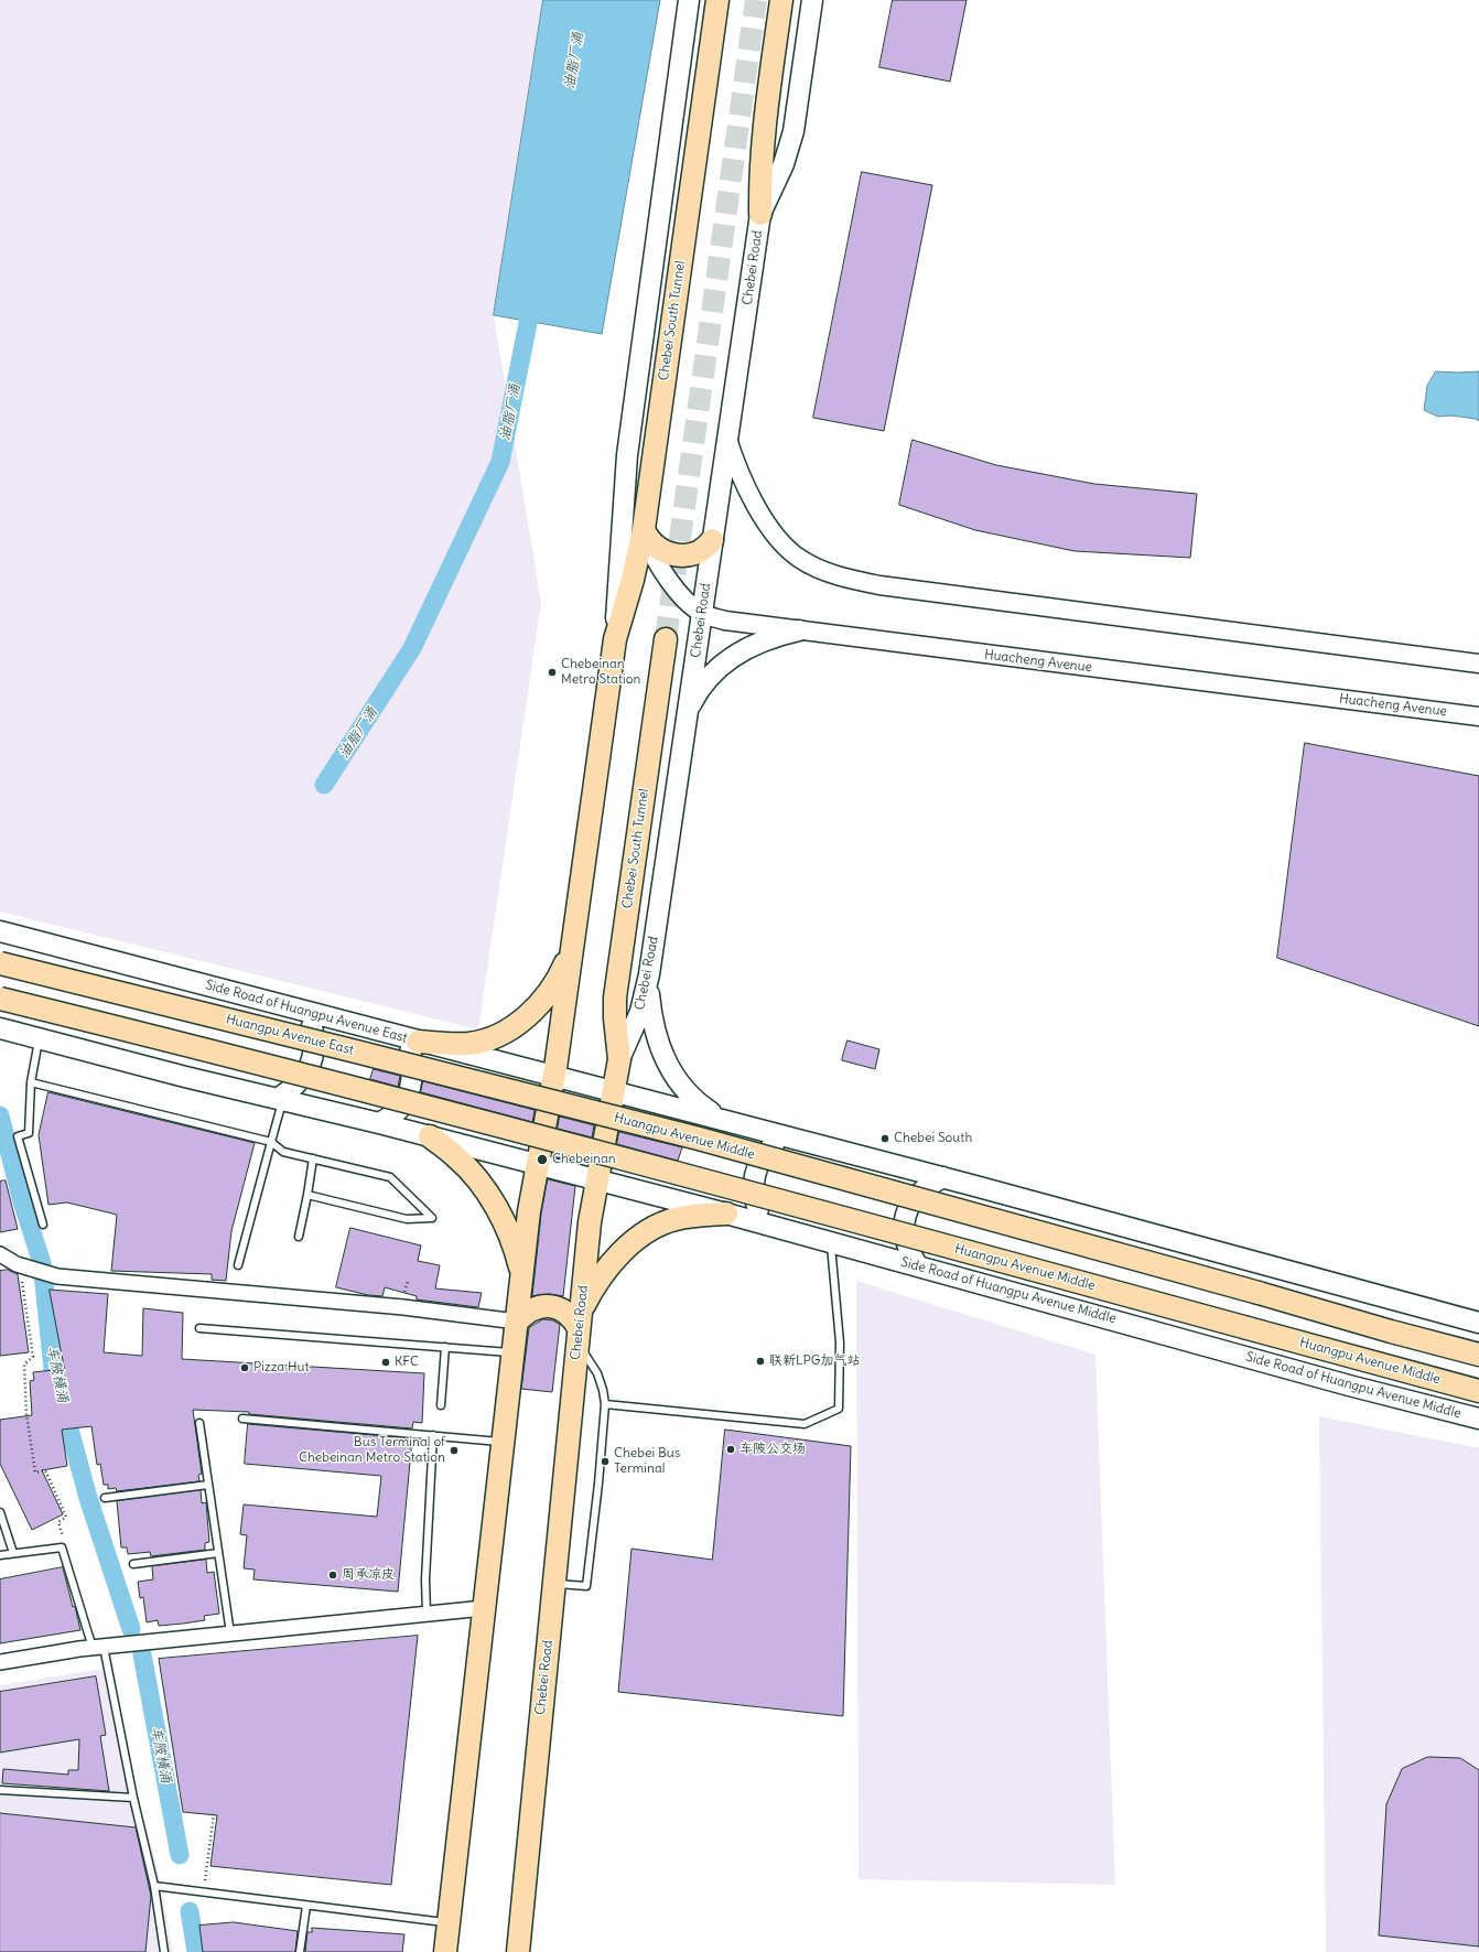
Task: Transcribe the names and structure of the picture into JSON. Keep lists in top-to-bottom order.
{
  "streets": {
    "main road": [
      "Chebei Road",
      "Chebei South Tunnel",
      "Side Road of Huangpu Avenue East",
      "Huangpu Avenue East",
      "Huangpu Avenue Middle",
      "Side Road of Huangpu Avenue Middle"
    ],
    "street": ["Huacheng Avenue"]
  },
  "crossings": [
    ["Chebei Road", "Chebei South Tunnel"],
    ["Chebei Road", "Huacheng Avenue"],
    ["Chebei Road", "Side Road of Huangpu Avenue East"],
    ["Chebei Road", "Side Road of Huangpu Avenue Middle"],
    ["Chebei South Tunnel", "Huacheng Avenue"],
    ["Huangpu Avenue East", "Huangpu Avenue Middle"]
  ],
  "water": ["油脂厂涌", "车陂横涌"],
  "places": [
    "Chebeinan Metro Station",
    "Chebei South",
    "Chebeinan",
    "联新LPG加气站",
    "KFC",
    "Pizza Hut",
    "车陂公交场",
    "Bus Terminal of Chebeinan Metro Station",
    "Chebei Bus Terminal",
    "周承凉皮"
  ]
}
